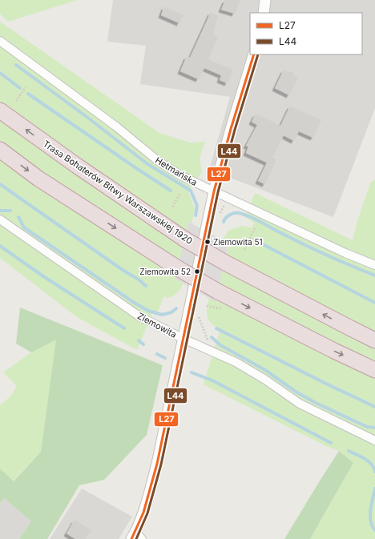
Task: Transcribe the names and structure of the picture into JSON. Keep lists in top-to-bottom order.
{
  "streets": {
    "highway": ["Trasa Bohaterów Bitwy Warszawskiej 1920"],
    "street": ["Hetmańska", "Ziemowita"]
  },
  "places": ["Ziemowita 51", "Ziemowita 52"],
  "lines": ["transit line L27", "transit line L44"],
  "legend": ["L27", "L44"]
}
